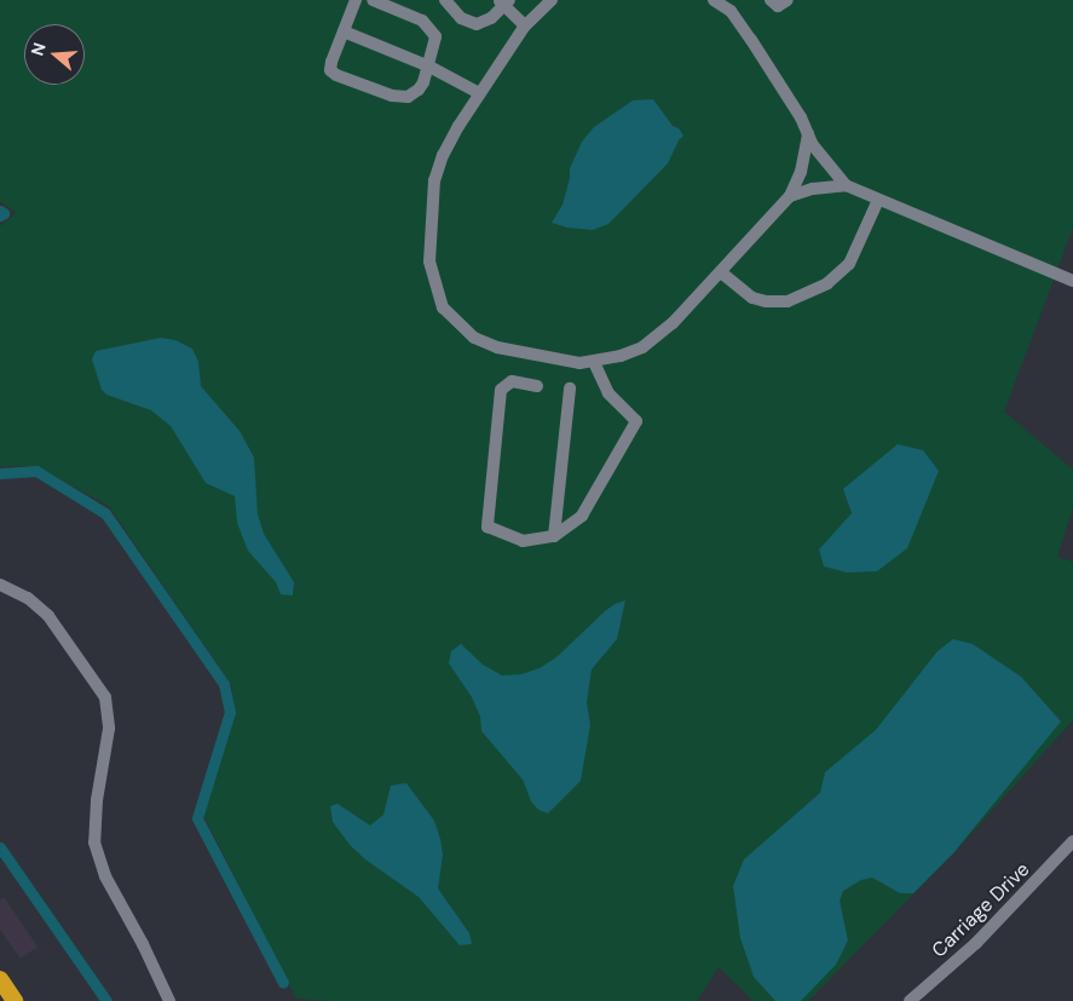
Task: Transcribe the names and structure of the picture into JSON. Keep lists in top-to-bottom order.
{
  "streets": {
    "street": ["Carriage Drive"]
  },
  "north": "left"
}
